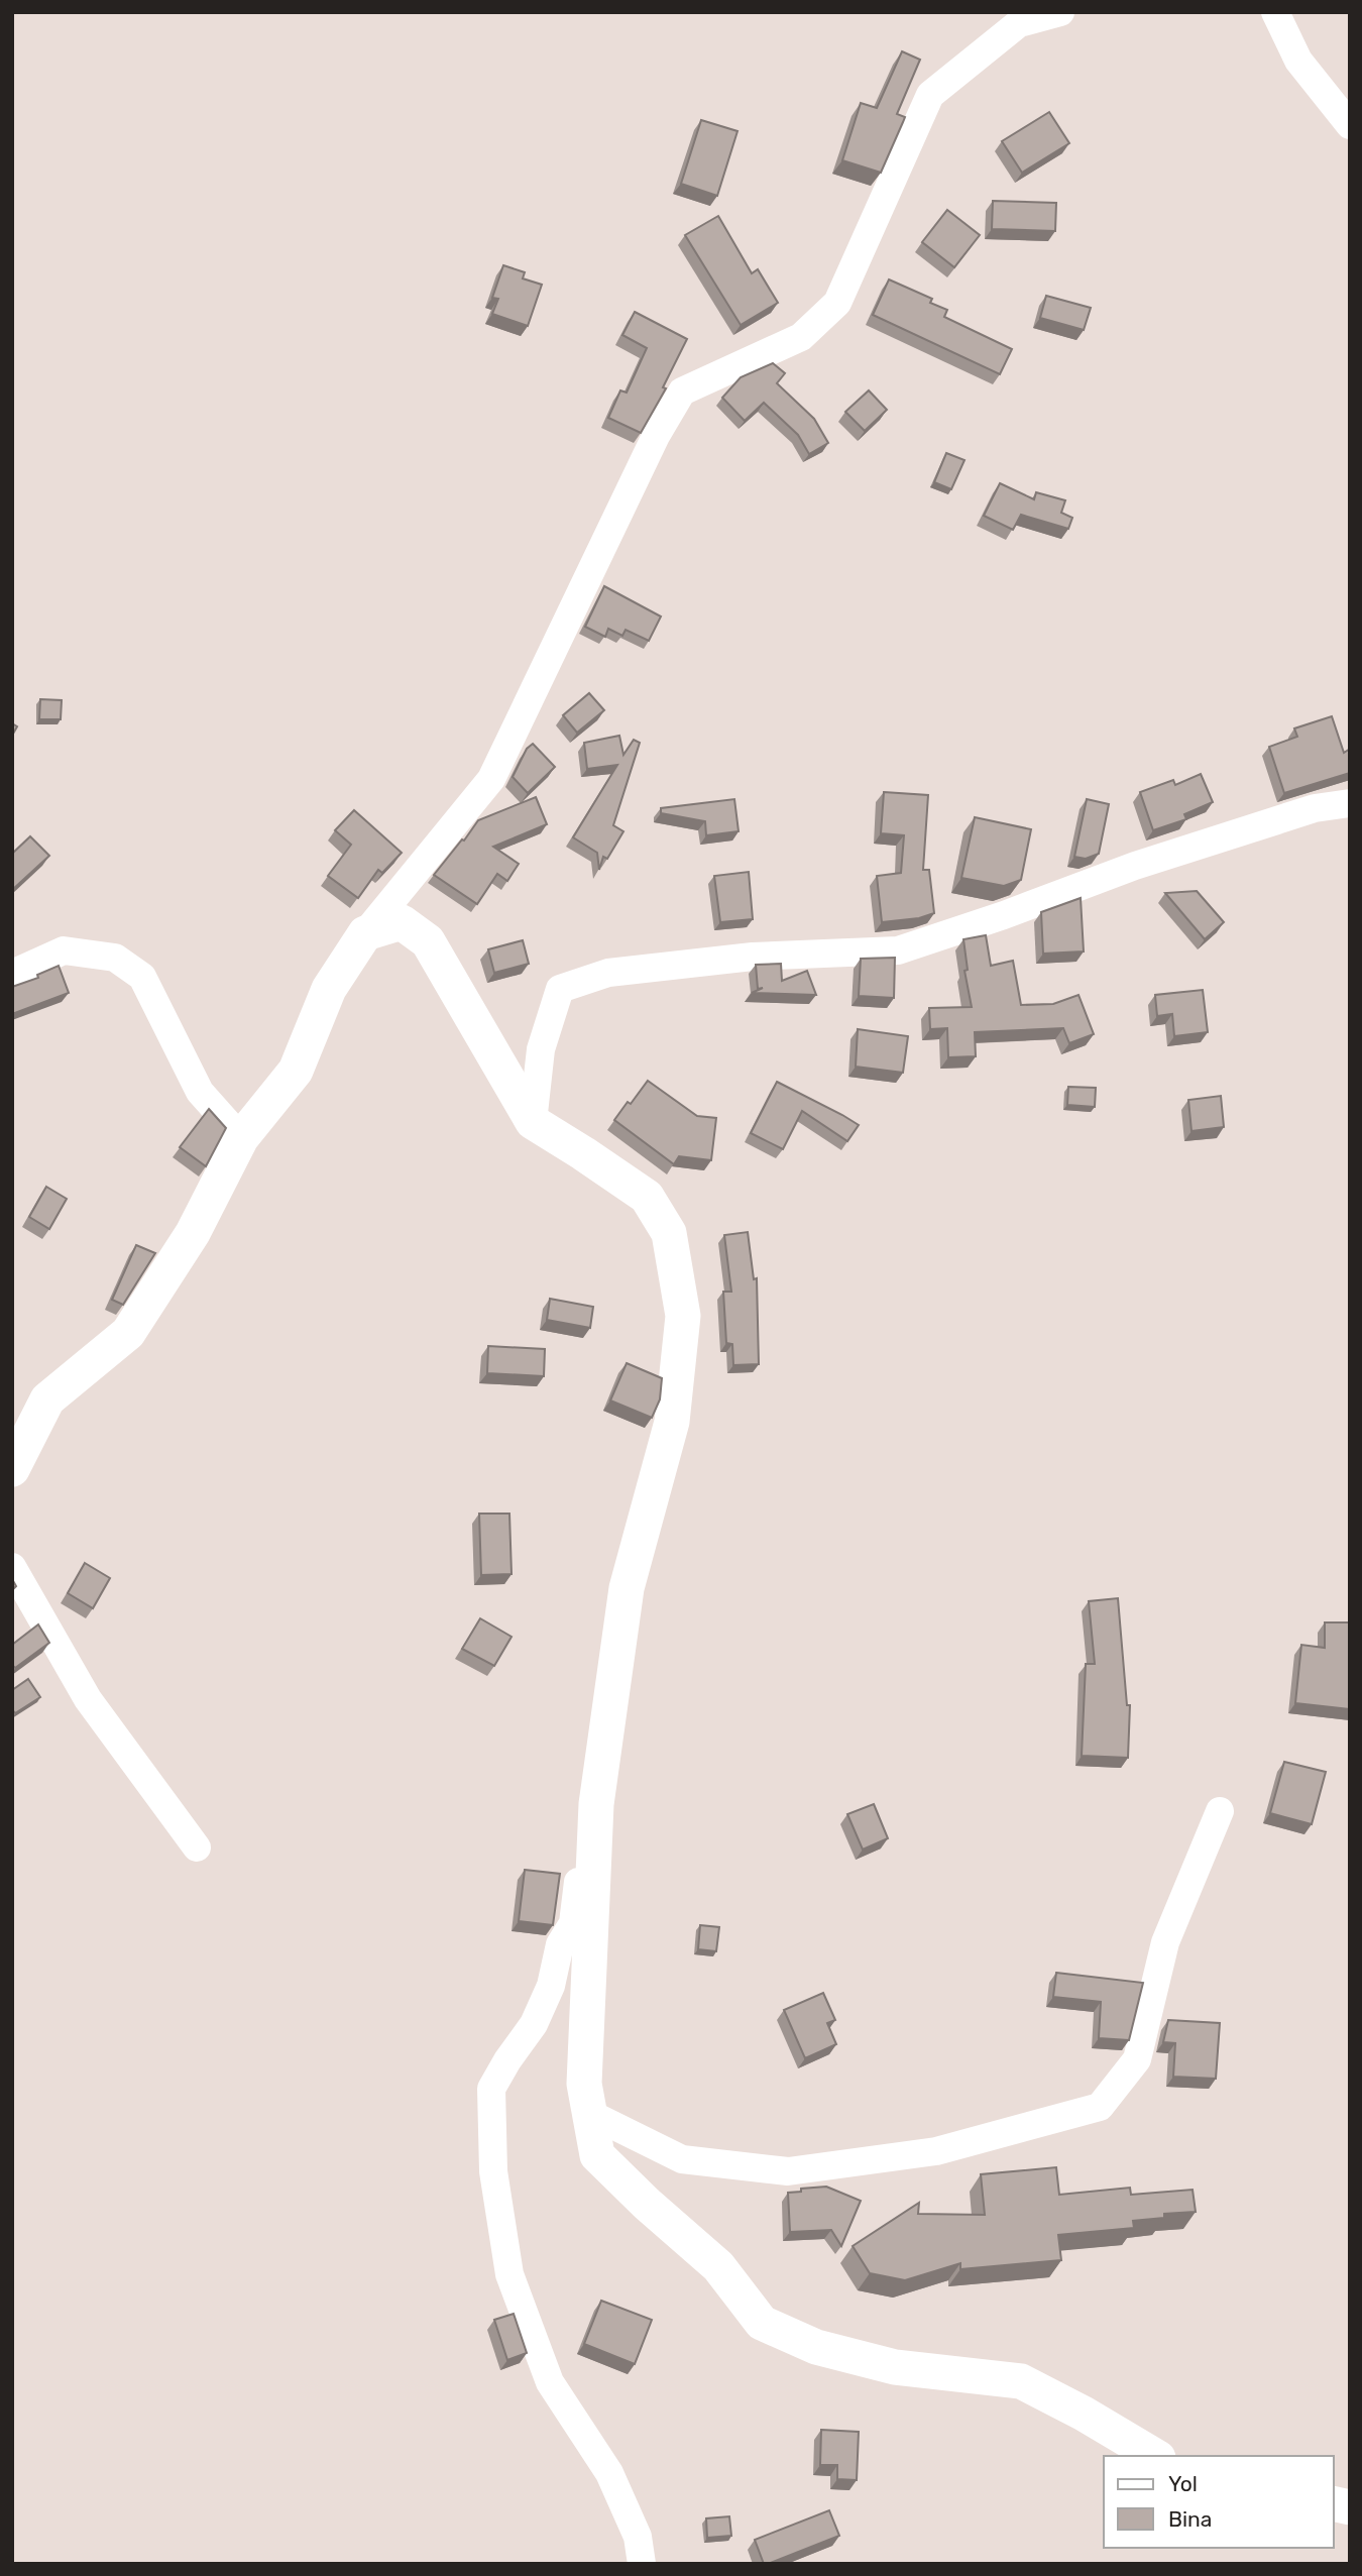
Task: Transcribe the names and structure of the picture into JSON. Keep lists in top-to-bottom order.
{
  "legend": ["Yol", "Bina"]
}
